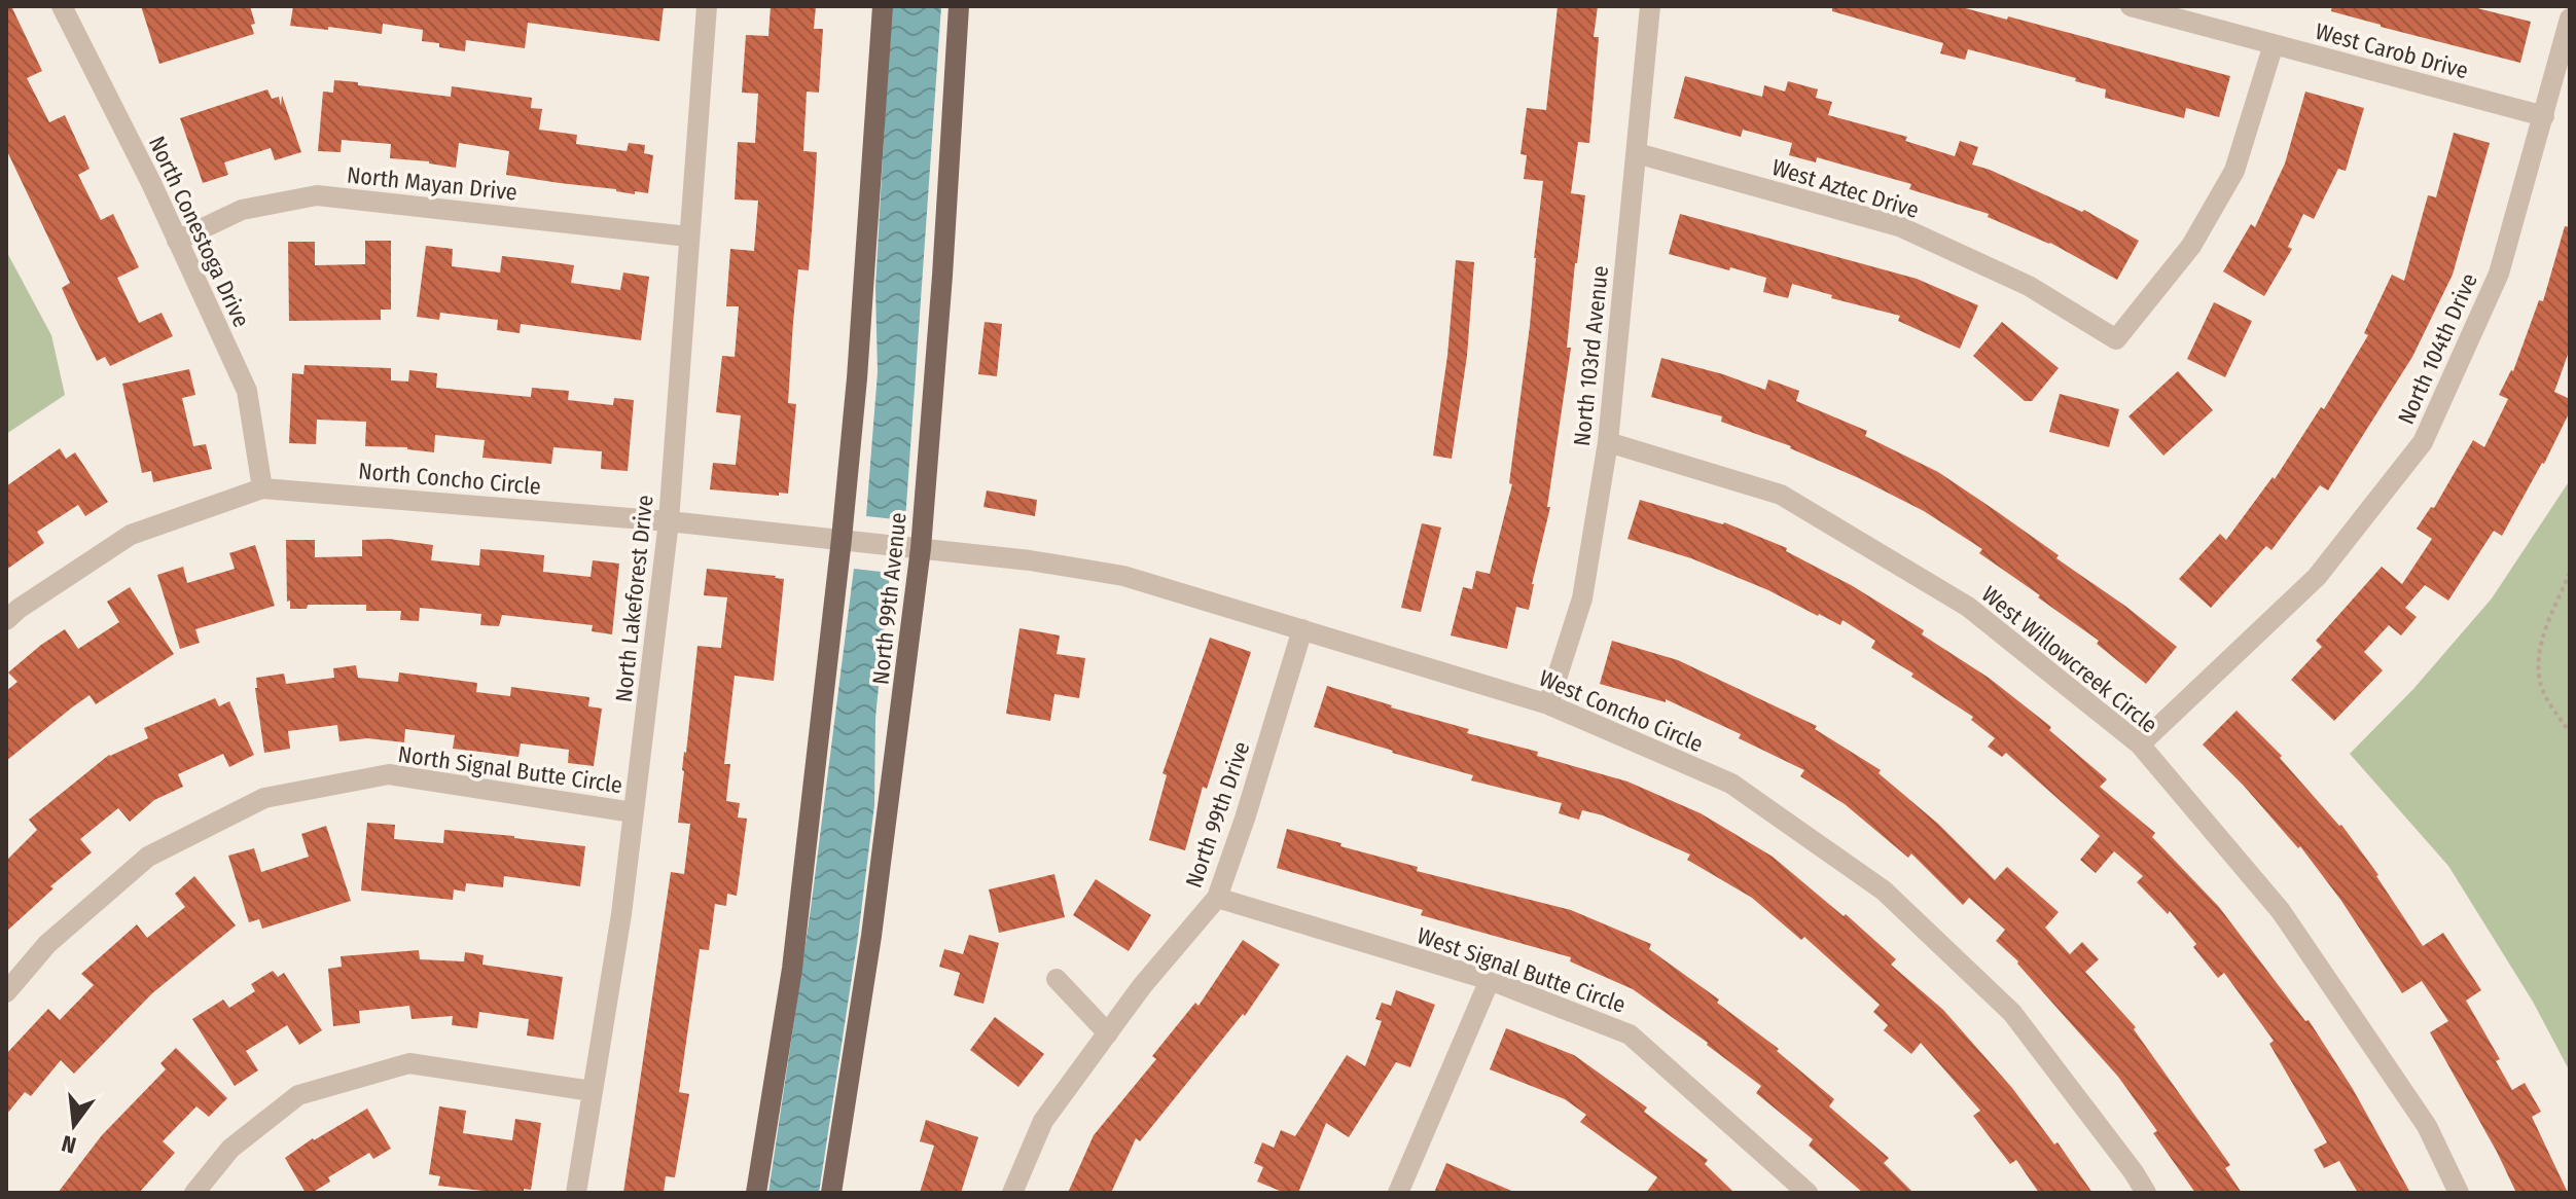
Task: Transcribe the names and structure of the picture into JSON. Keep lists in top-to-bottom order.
{
  "streets": {
    "main road": ["North 99th Avenue"],
    "street": [
      "West Carob Drive",
      "North Mayan Drive",
      "West Aztec Drive",
      "North Conestoga Drive",
      "North 104th Drive",
      "North 103rd Avenue",
      "North Concho Circle",
      "North Lakeforest Drive",
      "West Willowcreek Circle",
      "West Concho Circle",
      "North Signal Butte Circle",
      "North 99th Drive",
      "West Signal Butte Circle"
    ]
  },
  "crossings": [
    ["West Carob Drive", "West Aztec Drive"],
    ["West Carob Drive", "North 104th Drive"],
    ["North Mayan Drive", "North Conestoga Drive"],
    ["North Mayan Drive", "North Lakeforest Drive"],
    ["West Aztec Drive", "North 103rd Avenue"],
    ["North Conestoga Drive", "North Concho Circle"],
    ["North 104th Drive", "West Willowcreek Circle"],
    ["North 103rd Avenue", "West Willowcreek Circle"],
    ["North 103rd Avenue", "West Concho Circle"],
    ["North Concho Circle", "North Lakeforest Drive"],
    ["North Concho Circle", "North 99th Avenue"],
    ["North Concho Circle", "West Concho Circle"],
    ["North Lakeforest Drive", "North Signal Butte Circle"],
    ["North 99th Avenue", "West Concho Circle"],
    ["West Concho Circle", "North 99th Drive"],
    ["North 99th Drive", "West Signal Butte Circle"]
  ],
  "north": "bottom"
}
